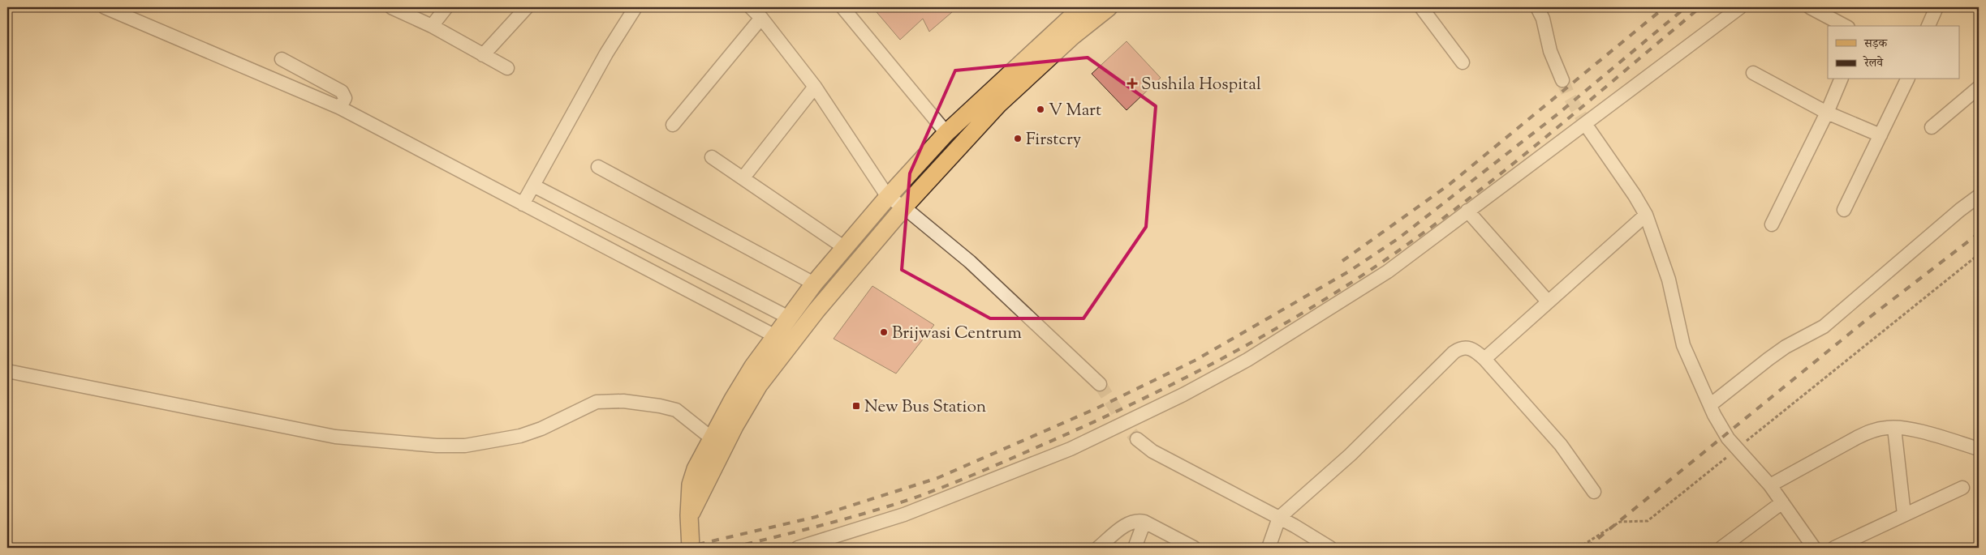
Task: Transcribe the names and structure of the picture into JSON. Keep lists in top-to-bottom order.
{
  "places": {
    "health": ["Sushila Hospital"],
    "other": ["V Mart", "Firstcry", "Brijwasi Centrum"],
    "transit": ["New Bus Station"]
  },
  "legend": ["सड़क", "रेलवे"]
}
